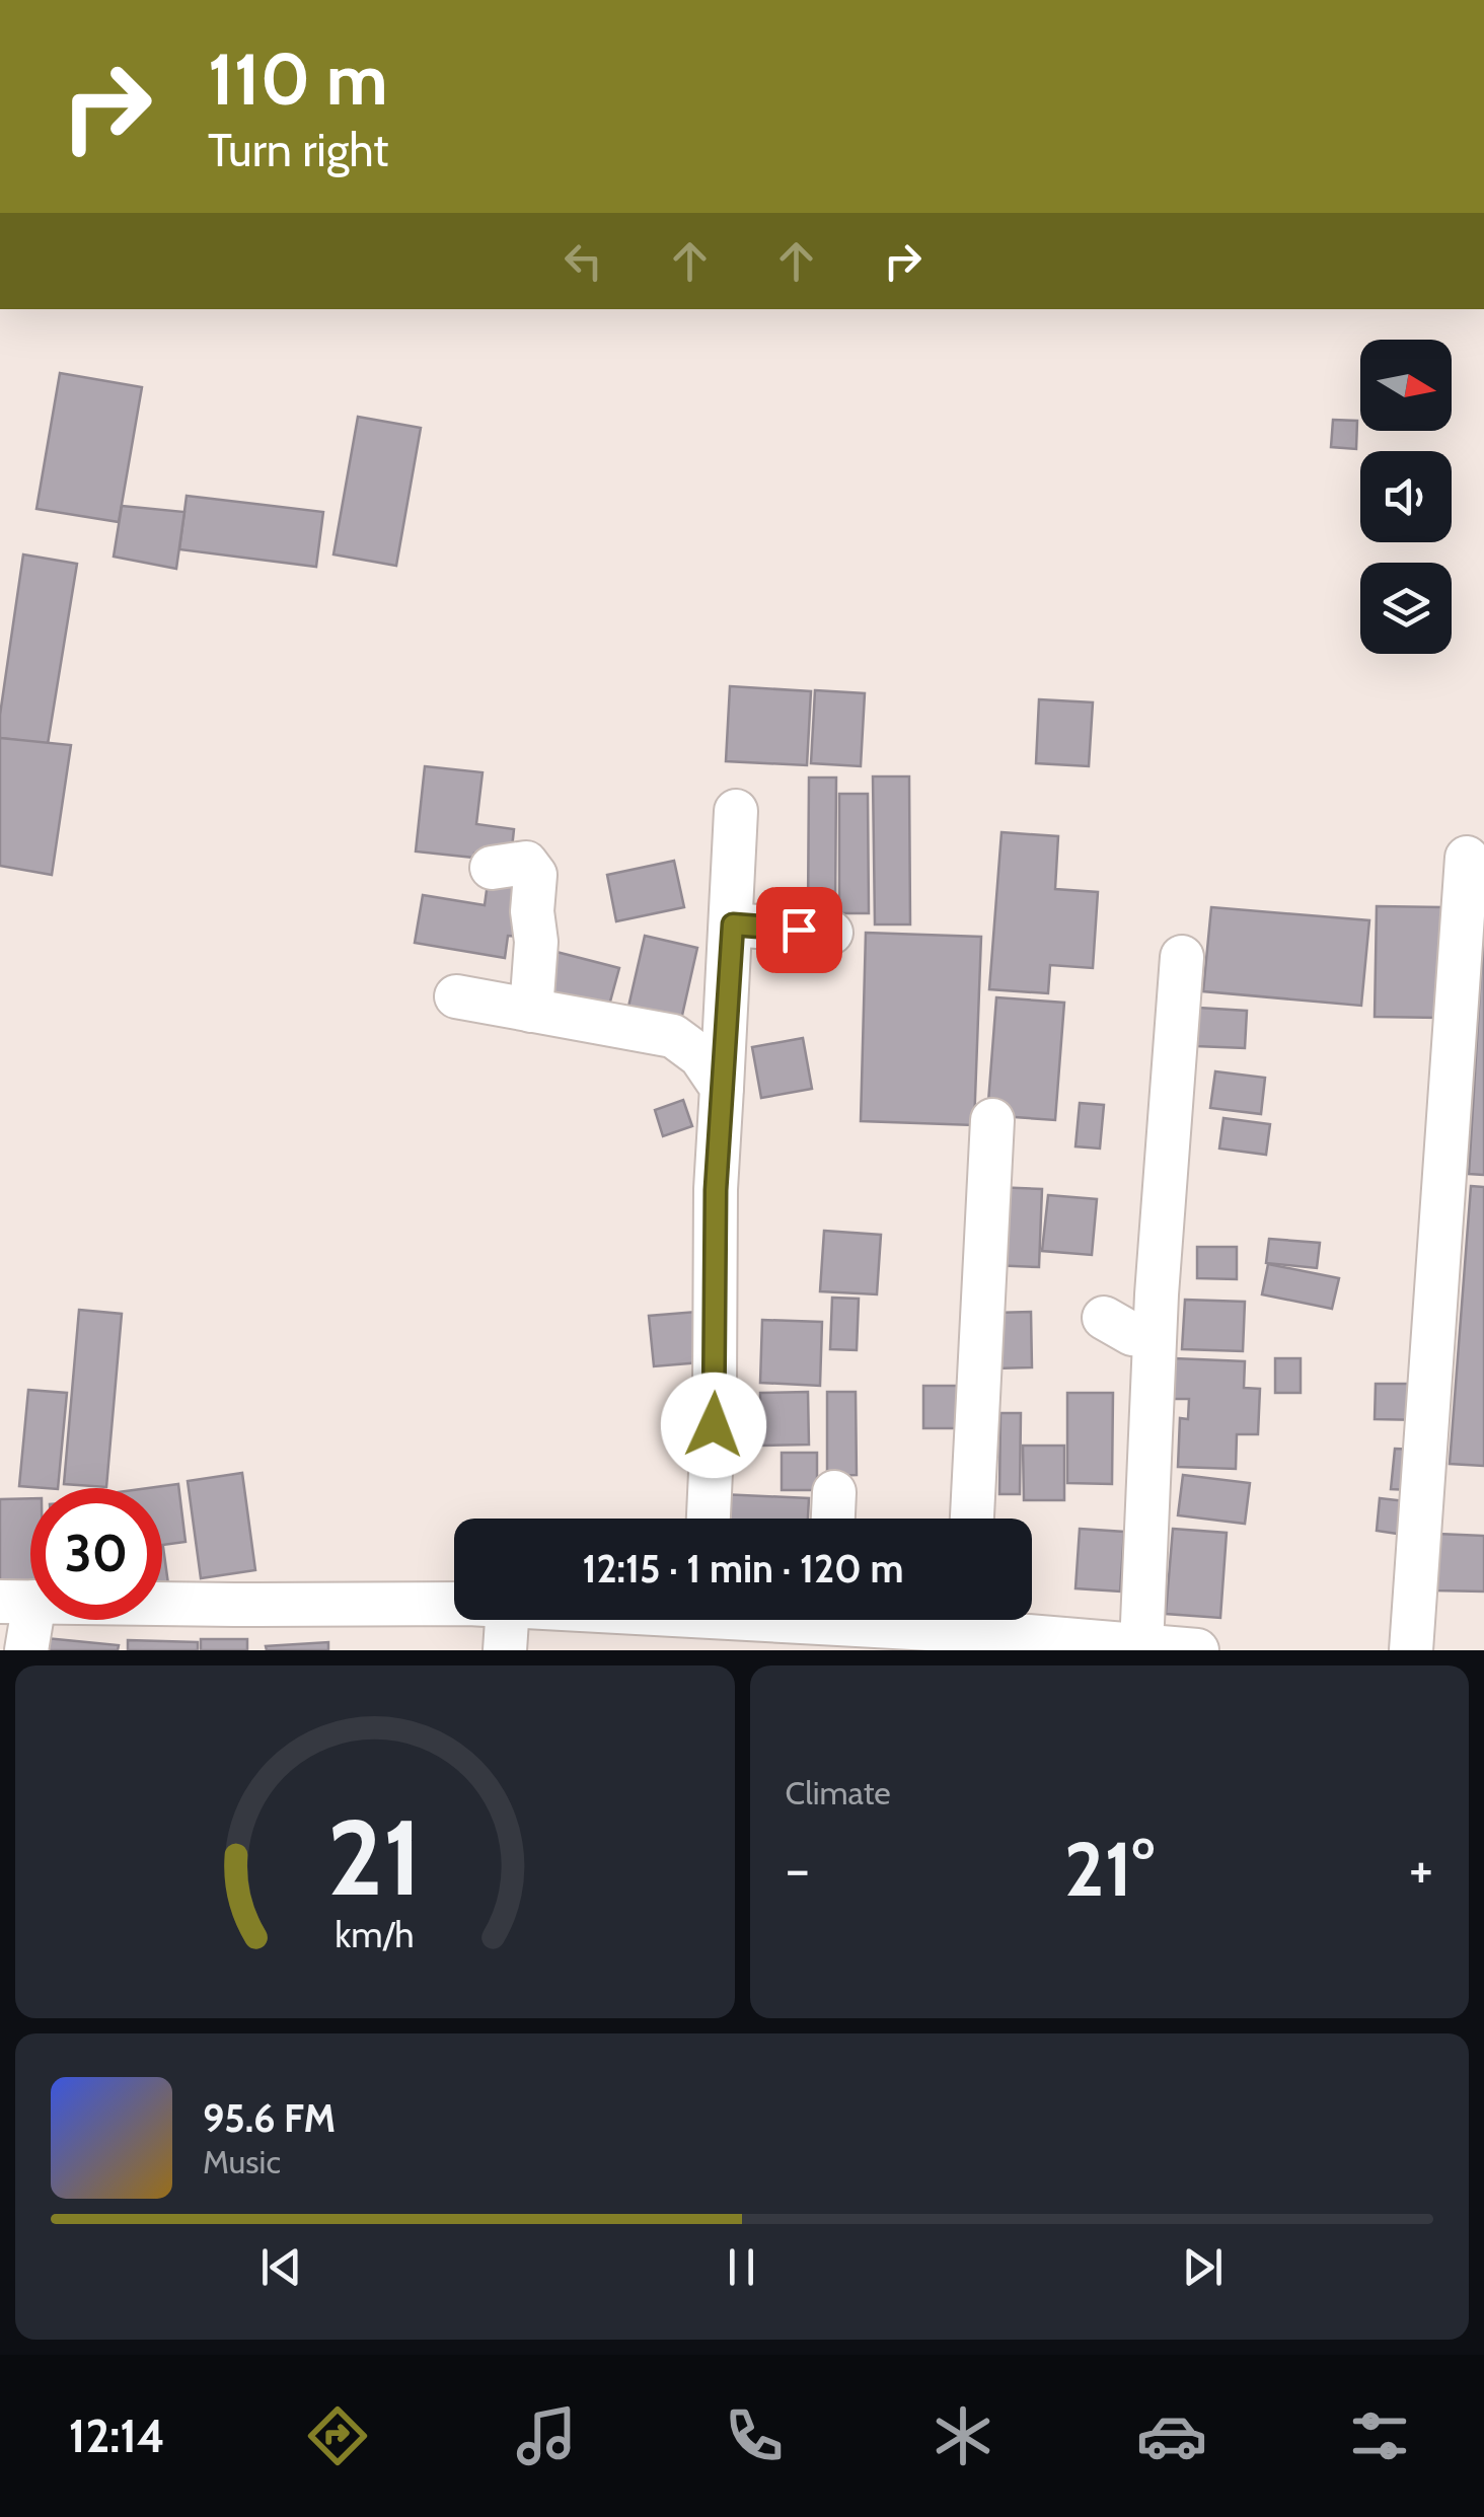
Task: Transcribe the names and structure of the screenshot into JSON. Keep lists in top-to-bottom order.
{
  "north": "right",
  "page": {
    "turn": ["110 m", "Turn right"],
    "limit": "30",
    "trip": "12:15 · 1 min · 120 m",
    "tile": "Climate",
    "heat": ["−", "21°", "+"],
    "song": ["95.6 FM", "Music"],
    "tabs": "12:14",
    "gauge": ["21", "km/h"]
  }
}
